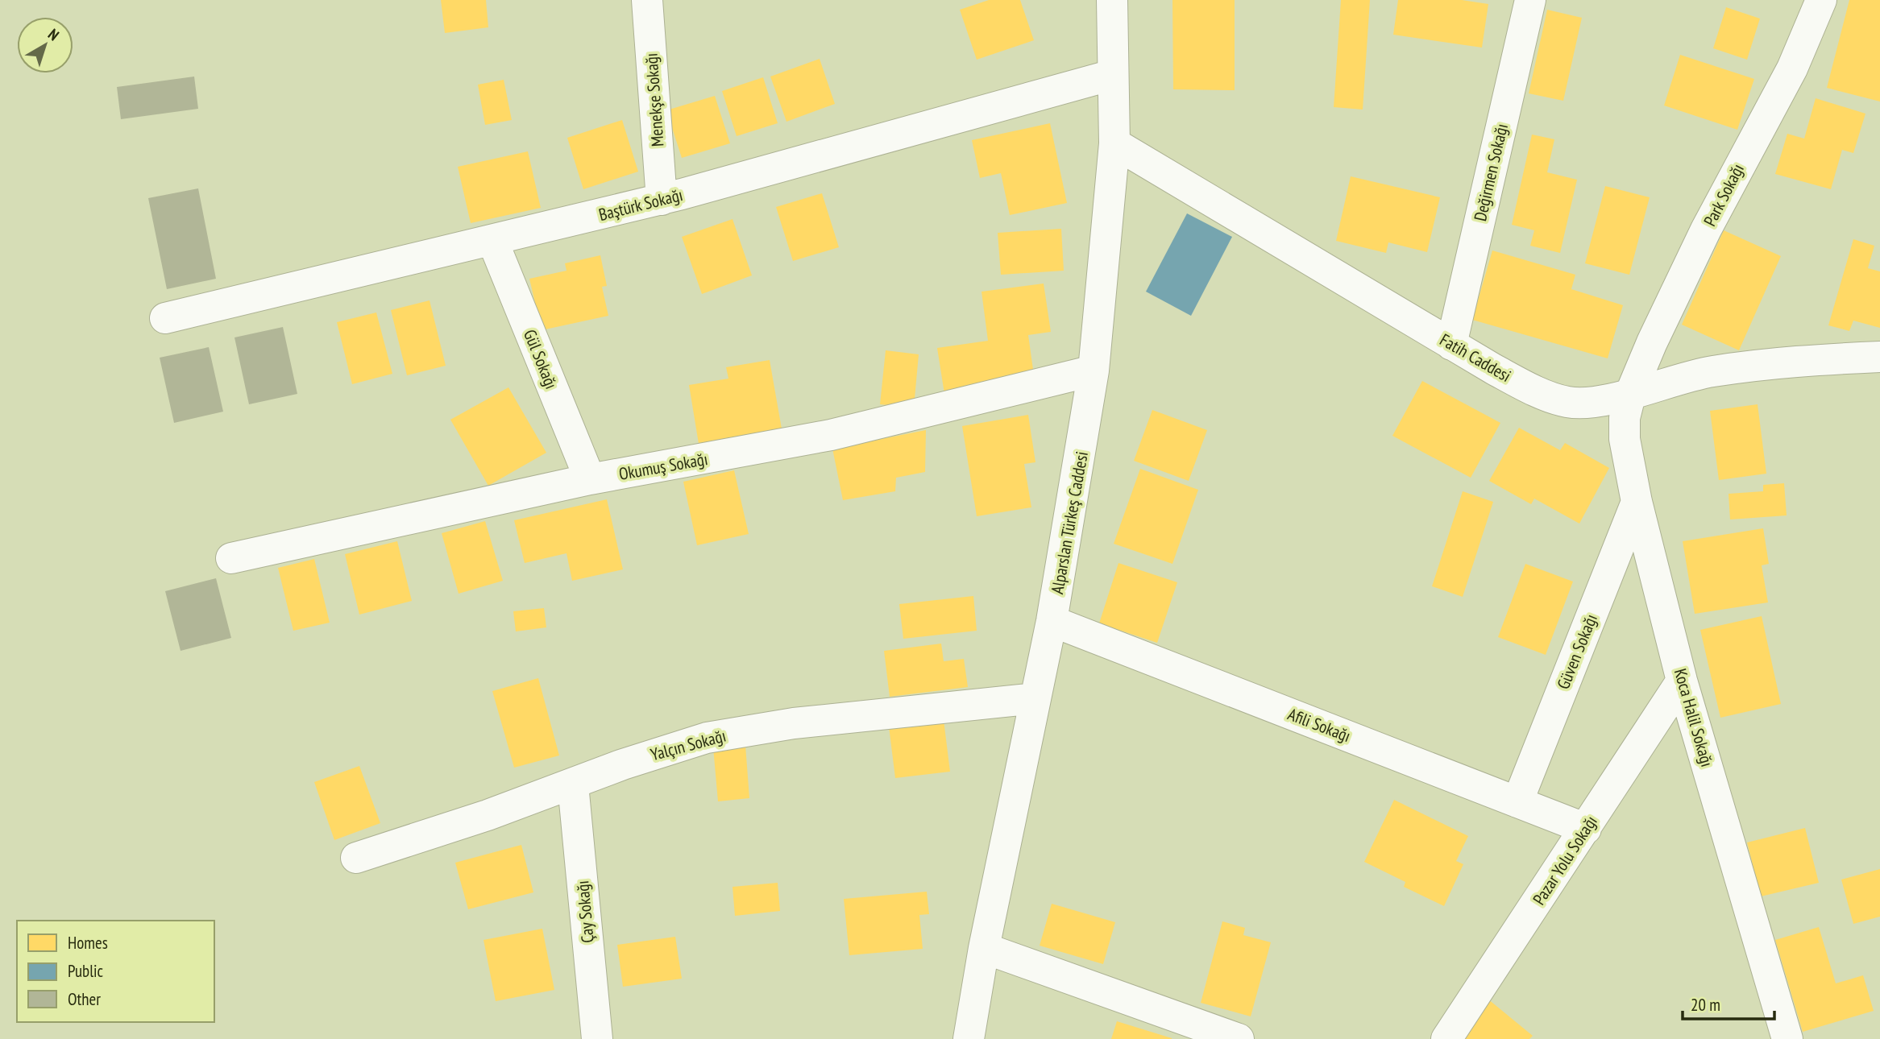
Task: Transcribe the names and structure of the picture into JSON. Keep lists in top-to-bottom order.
{
  "streets": {
    "street": [
      "Menekşe Sokağı",
      "Değirmen Sokağı",
      "Park Sokağı",
      "Baştürk Sokağı",
      "Fatih Caddesi",
      "Gül Sokağı",
      "Okumuş Sokağı",
      "Alparslan Türkeş Caddesi",
      "Güven Sokağı",
      "Koca Halil Sokağı",
      "Afili Sokağı",
      "Yalçın Sokağı",
      "Pazar Yolu Sokağı",
      "Çay Sokağı"
    ]
  },
  "crossings": [
    ["Menekşe Sokağı", "Baştürk Sokağı"],
    ["Değirmen Sokağı", "Fatih Caddesi"],
    ["Park Sokağı", "Fatih Caddesi"],
    ["Park Sokağı", "Koca Halil Sokağı"],
    ["Baştürk Sokağı", "Gül Sokağı"],
    ["Baştürk Sokağı", "Alparslan Türkeş Caddesi"],
    ["Fatih Caddesi", "Alparslan Türkeş Caddesi"],
    ["Fatih Caddesi", "Koca Halil Sokağı"],
    ["Gül Sokağı", "Okumuş Sokağı"],
    ["Okumuş Sokağı", "Alparslan Türkeş Caddesi"],
    ["Alparslan Türkeş Caddesi", "Afili Sokağı"],
    ["Alparslan Türkeş Caddesi", "Yalçın Sokağı"],
    ["Güven Sokağı", "Koca Halil Sokağı"],
    ["Güven Sokağı", "Afili Sokağı"],
    ["Koca Halil Sokağı", "Pazar Yolu Sokağı"],
    ["Afili Sokağı", "Pazar Yolu Sokağı"],
    ["Yalçın Sokağı", "Çay Sokağı"]
  ],
  "legend": ["Homes", "Public", "Other"],
  "scale_bar": "20 m",
  "north": "top right"
}
